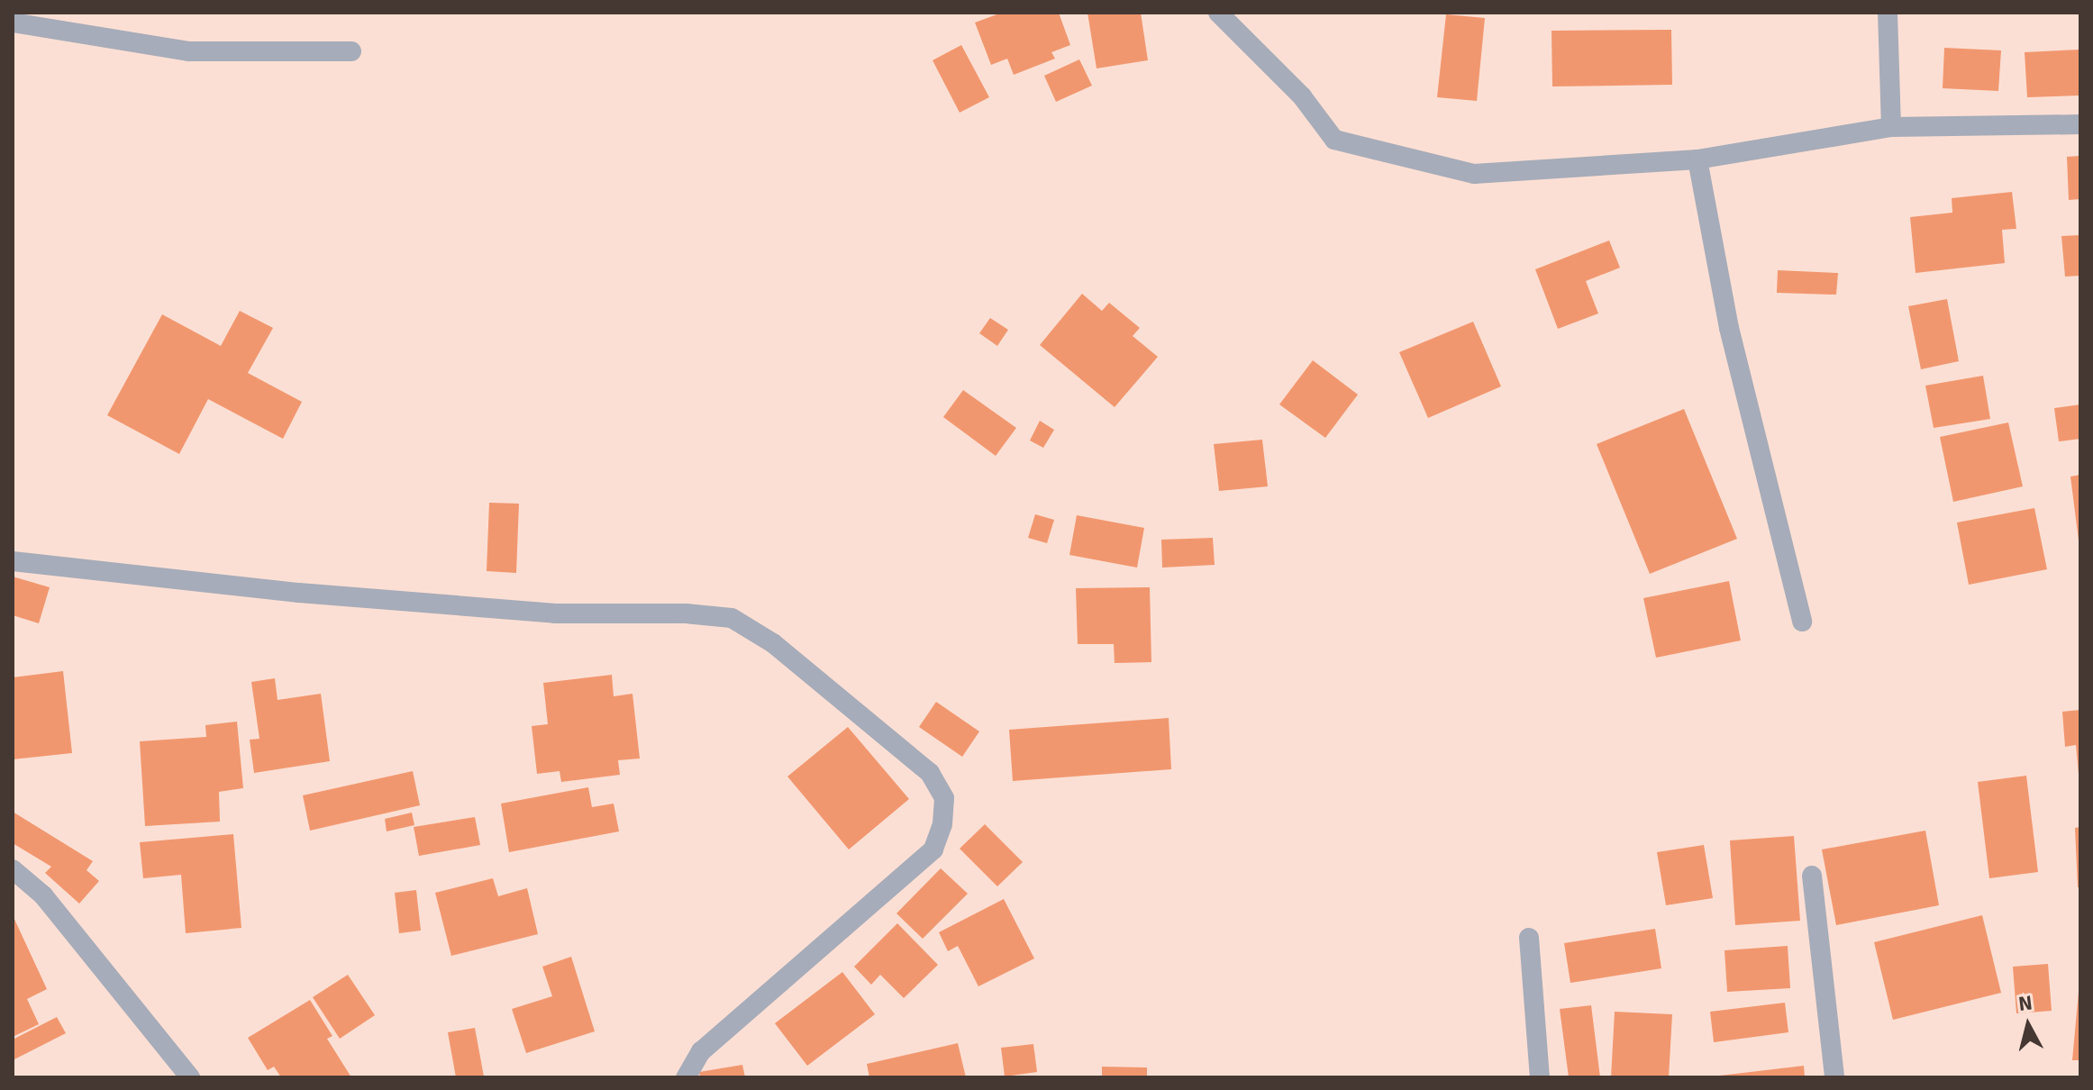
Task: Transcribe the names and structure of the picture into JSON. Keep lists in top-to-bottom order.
{
  "north": "top"
}
